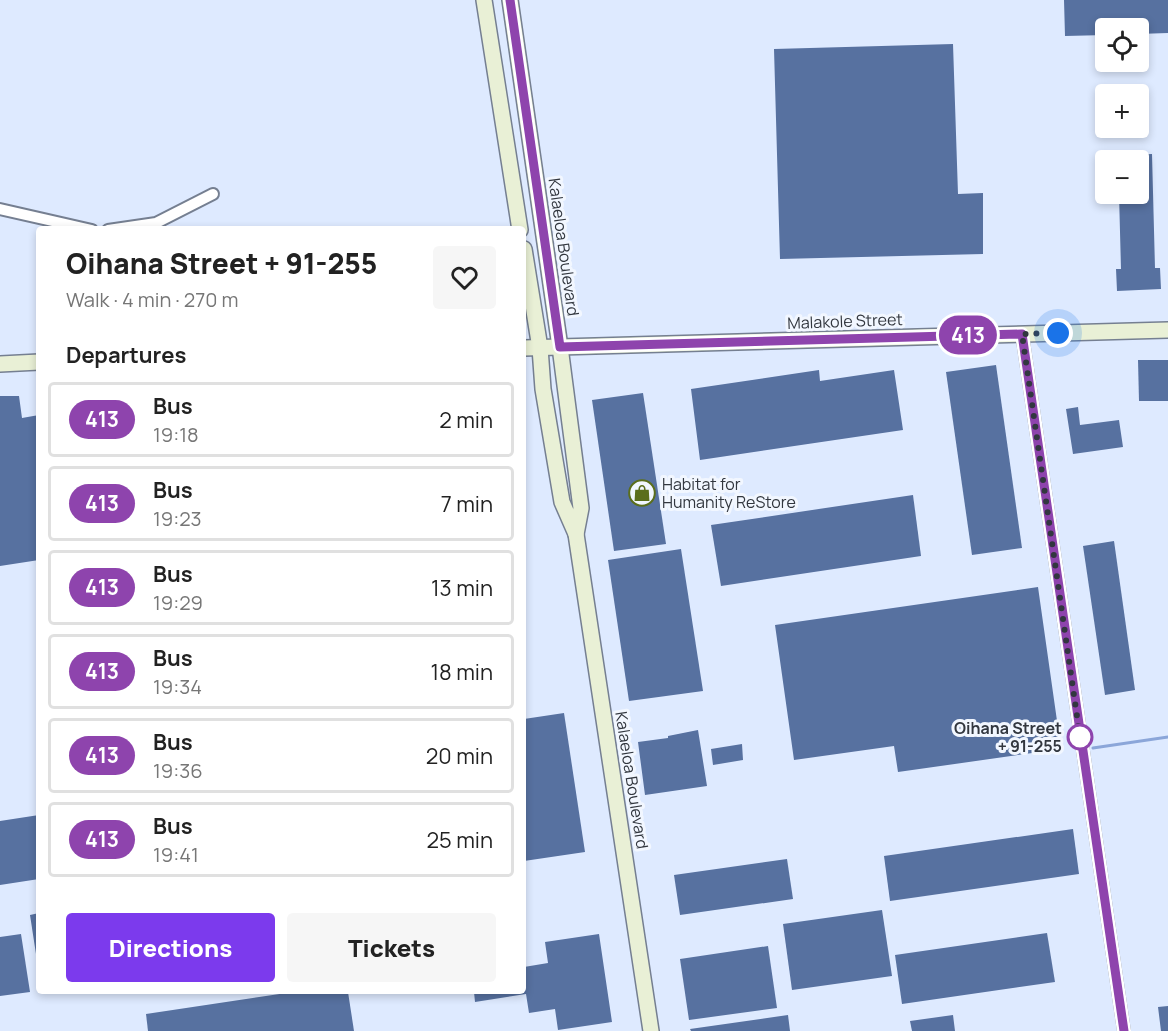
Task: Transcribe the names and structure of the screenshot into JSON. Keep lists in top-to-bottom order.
{
  "streets": {
    "street": ["Kalaeloa Boulevard", "Malakole Street"]
  },
  "crossings": [
    ["Kalaeloa Boulevard", "Malakole Street"]
  ],
  "places": {
    "shop": ["Habitat for Humanity ReStore"],
    "other": ["Oihana Street + 91-255"]
  },
  "lines": ["bus line 413"],
  "page": {
    "on_map": "413",
    "map_buttons": ["+", "−"],
    "heading": [
      ["Oihana Street + 91-255", "Walk · 4 min · 270 m"],
      "Departures"
    ],
    "list": [
      {
        "mark": "413",
        "name": "Bus",
        "note": "19:18",
        "value": "2 min"
      },
      {
        "mark": "413",
        "name": "Bus",
        "note": "19:23",
        "value": "7 min"
      },
      {
        "mark": "413",
        "name": "Bus",
        "note": "19:29",
        "value": "13 min"
      },
      {
        "mark": "413",
        "name": "Bus",
        "note": "19:34",
        "value": "18 min"
      },
      {
        "mark": "413",
        "name": "Bus",
        "note": "19:36",
        "value": "20 min"
      },
      {
        "mark": "413",
        "name": "Bus",
        "note": "19:41",
        "value": "25 min"
      }
    ],
    "buttons": ["Directions", "Tickets"]
  }
}
